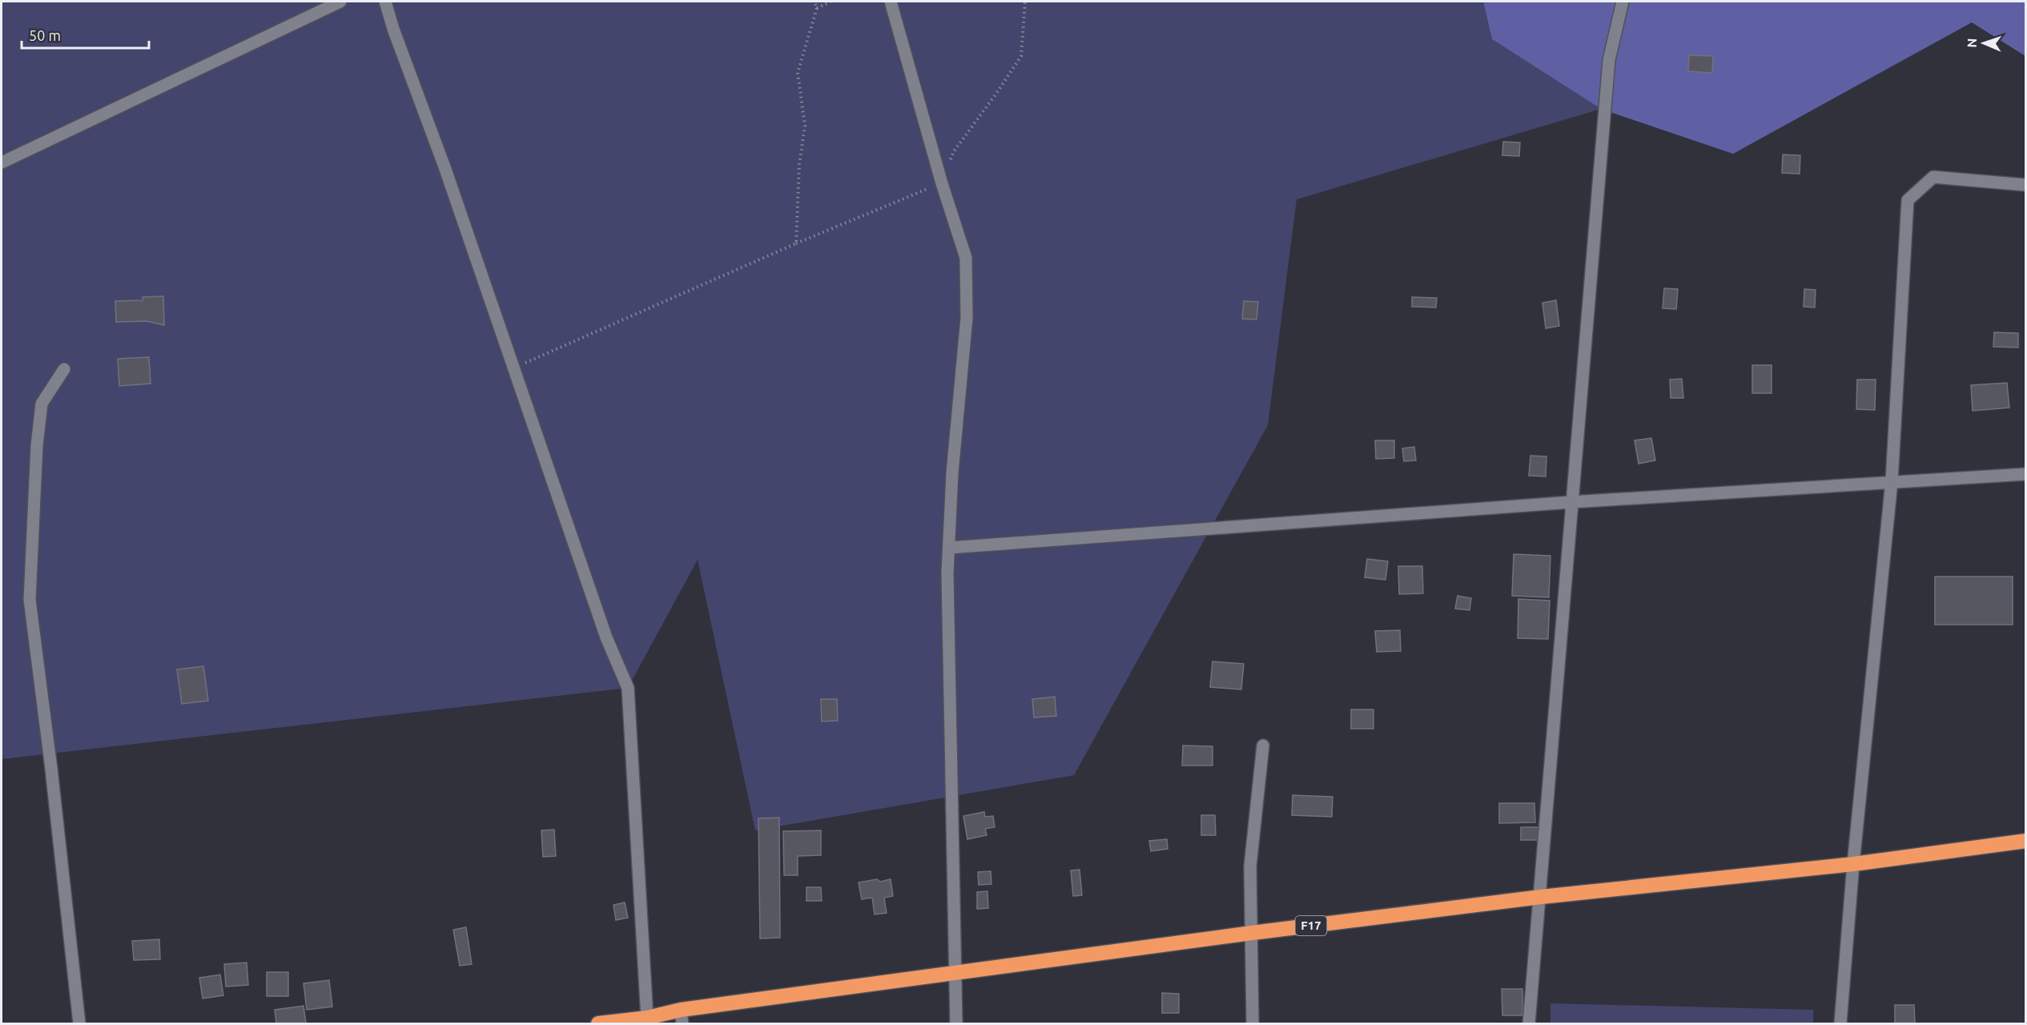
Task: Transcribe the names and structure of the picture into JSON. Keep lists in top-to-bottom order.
{
  "streets": {
    "highway": ["F17"]
  },
  "scale_bar": "50 m",
  "north": "left"
}
